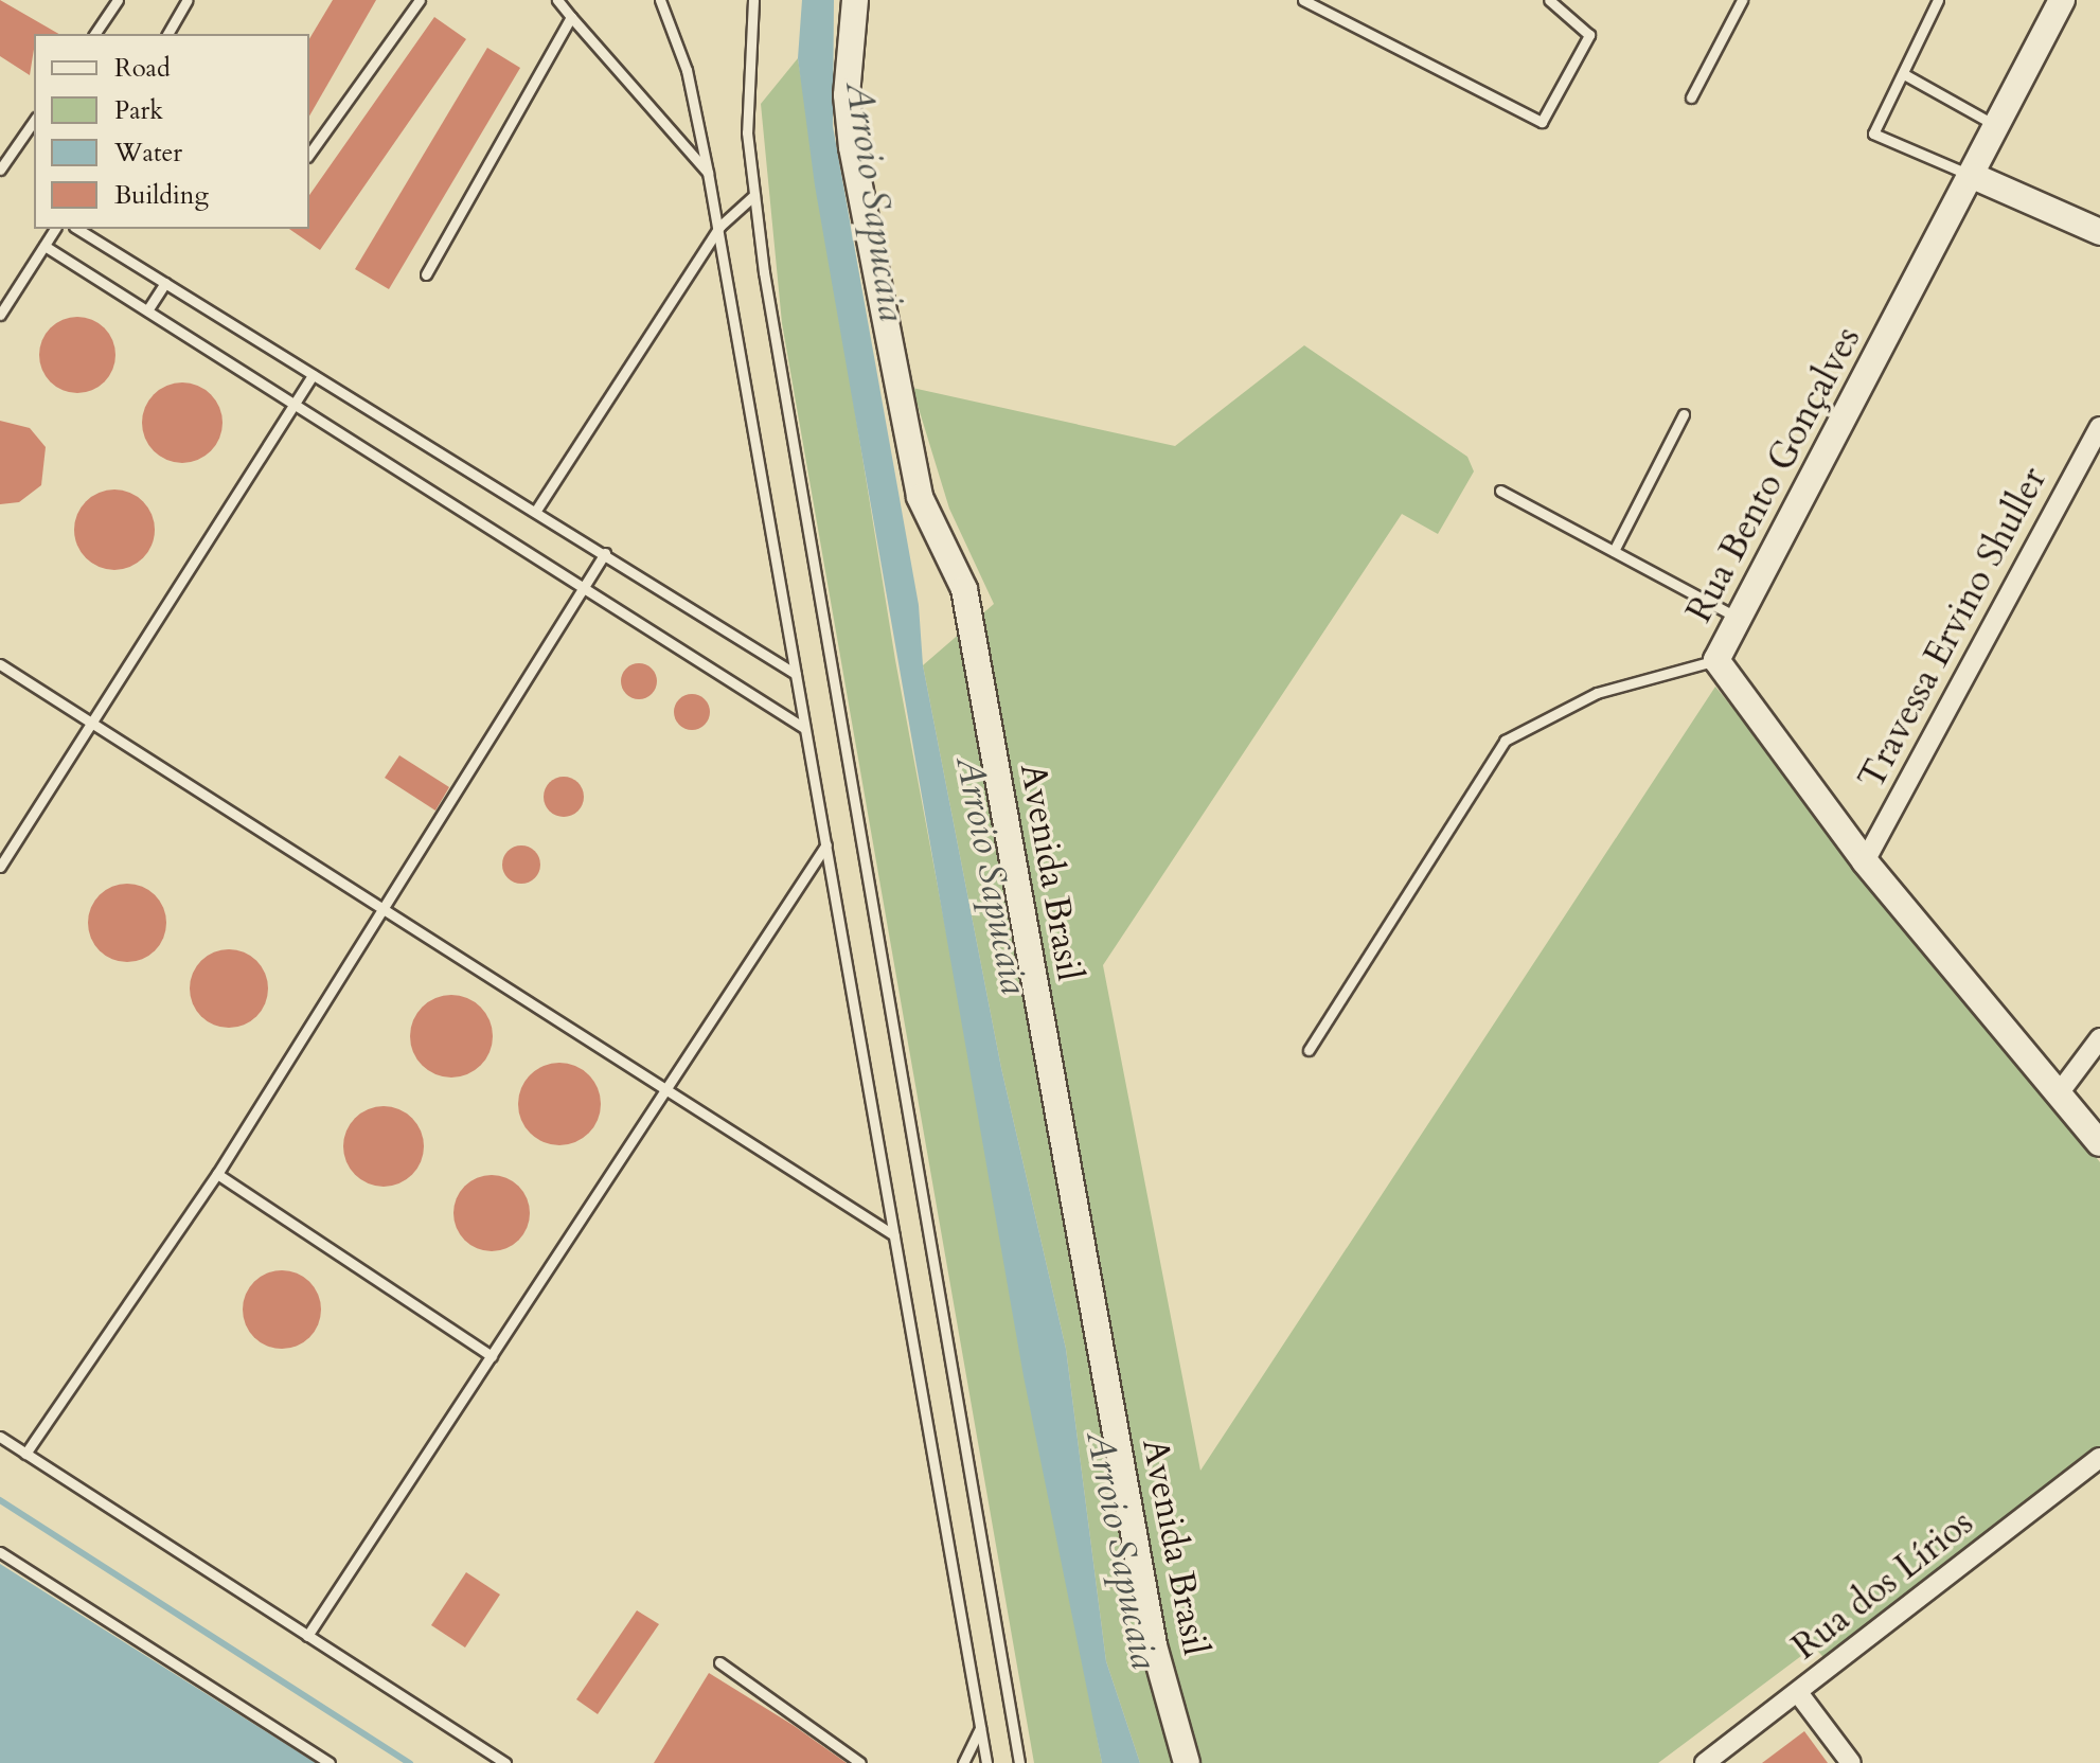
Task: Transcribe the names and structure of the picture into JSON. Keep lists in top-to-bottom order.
{
  "streets": {
    "main road": ["Rua Bento Gonçalves", "Avenida Brasil"],
    "street": ["Travessa Ervino Shuller", "Rua dos Lírios"]
  },
  "crossings": [
    ["Rua Bento Gonçalves", "Travessa Ervino Shuller"]
  ],
  "water": ["Arroio Sapucaia"],
  "legend": [
    "Road",
    "Park",
    "Water",
    "Building"
  ]
}
